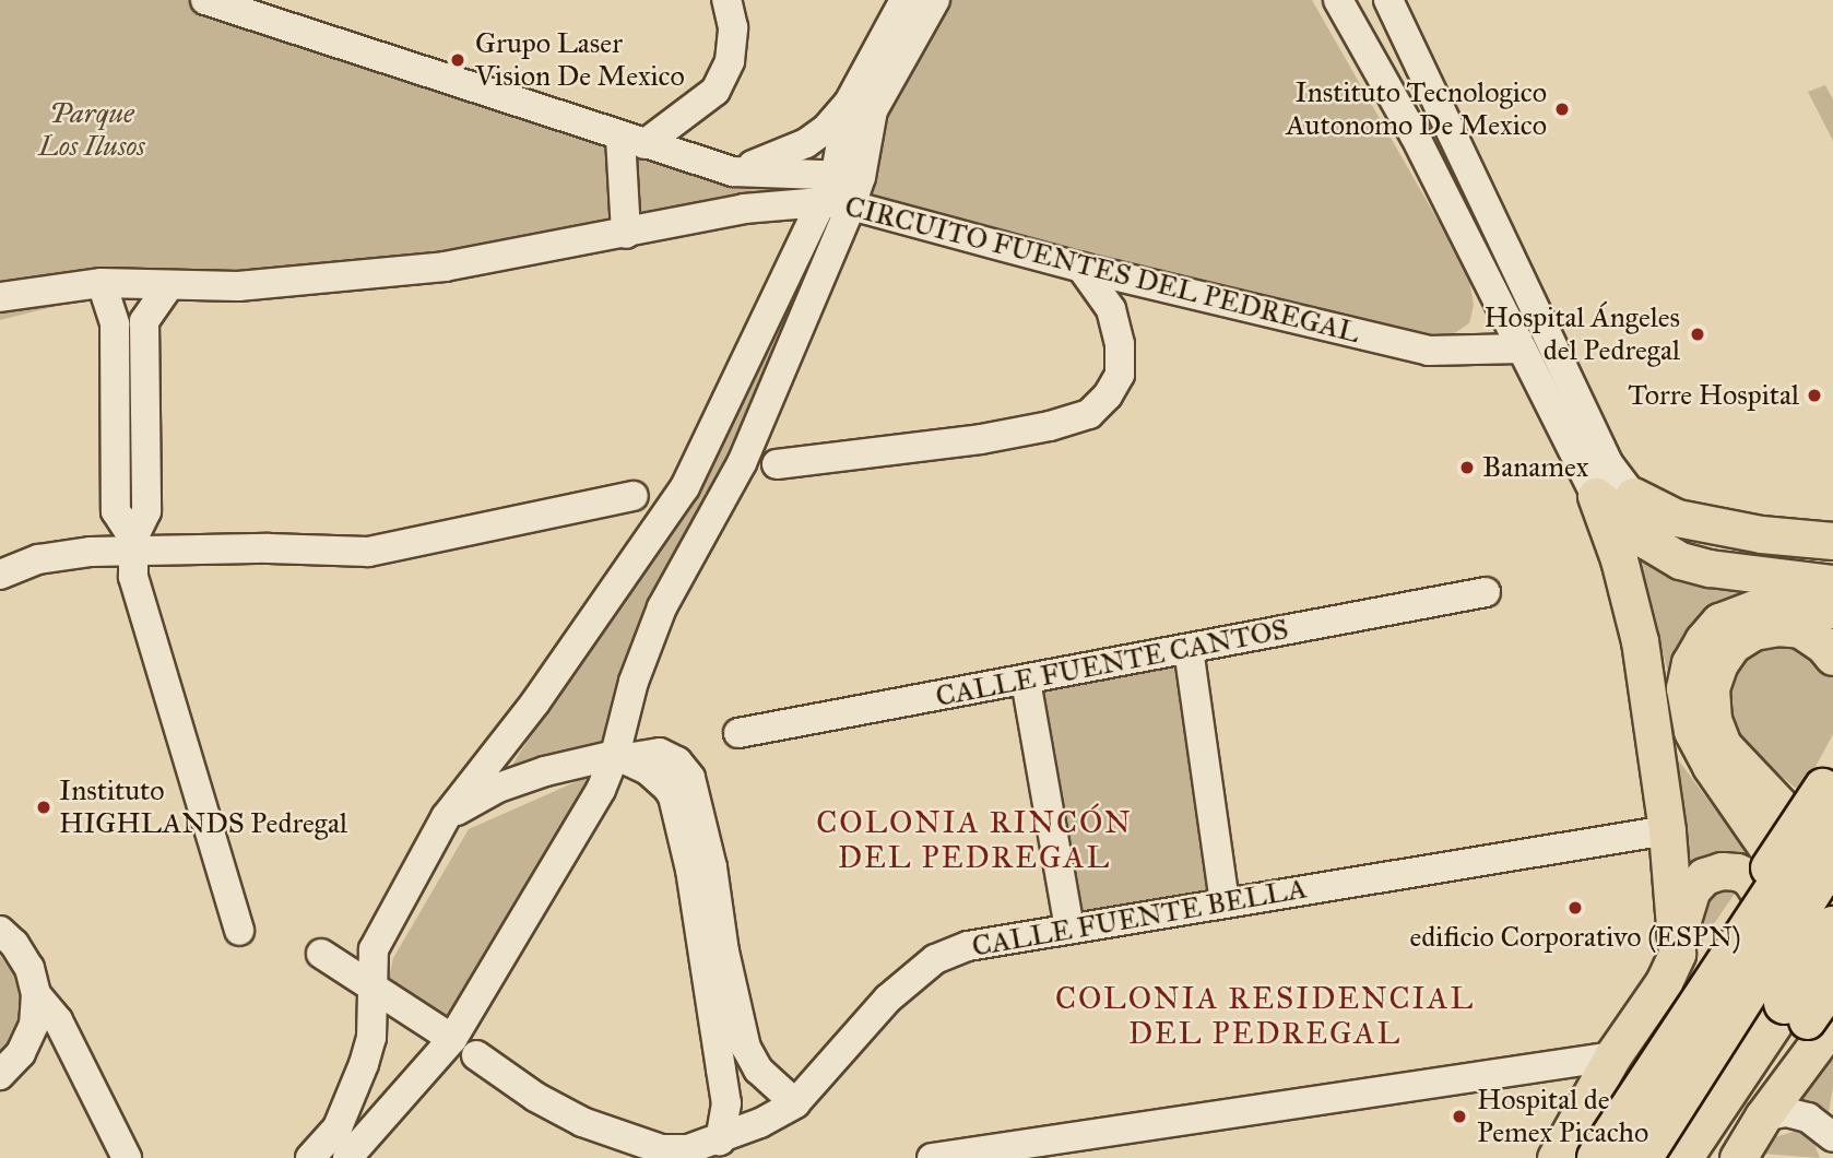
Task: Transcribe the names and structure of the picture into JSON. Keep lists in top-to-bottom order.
{
  "streets": {
    "street": ["CIRCUITO FUENTES DEL PEDREGAL", "CALLE FUENTE CANTOS", "CALLE FUENTE BELLA"]
  },
  "districts": ["COLONIA RINCÓN DEL PEDREGAL", "COLONIA RESIDENCIAL DEL PEDREGAL"],
  "parks": ["Parque Los Ilusos"],
  "places": [
    "Grupo Laser Vision De Mexico",
    "Instituto Tecnologico Autonomo De Mexico",
    "Hospital Ángeles del Pedregal",
    "Torre Hospital",
    "Banamex",
    "Instituto HIGHLANDS Pedregal",
    "edificio Corporativo (ESPN)",
    "Hospital de Pemex Picacho"
  ]
}
